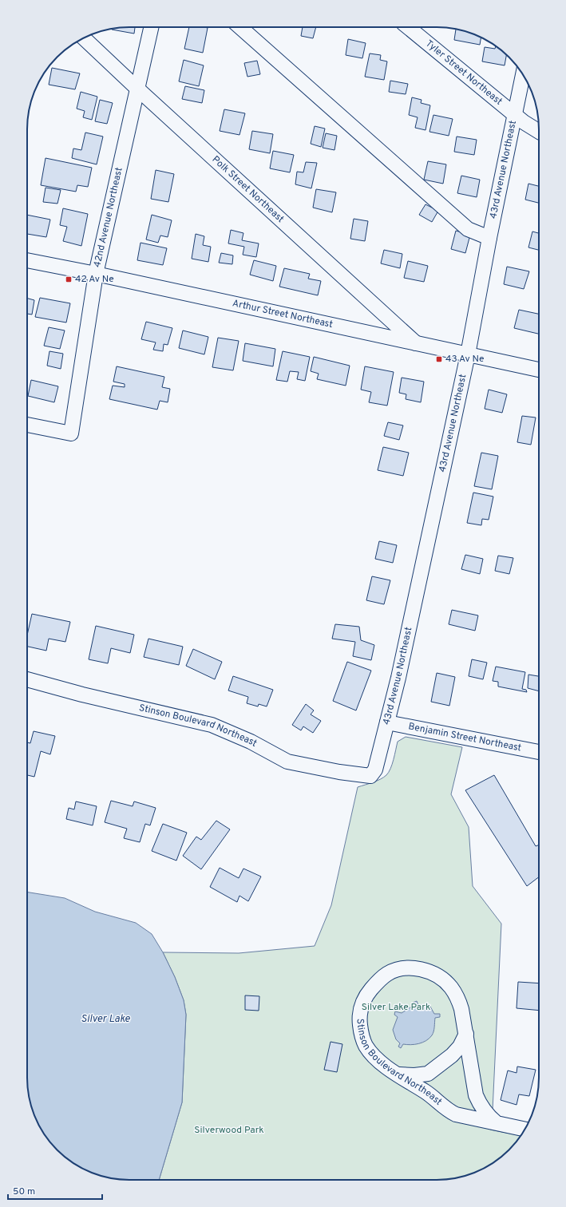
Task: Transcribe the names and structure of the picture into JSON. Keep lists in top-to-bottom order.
{
  "streets": {
    "street": [
      "Tyler Street Northeast",
      "43rd Avenue Northeast",
      "Polk Street Northeast",
      "42nd Avenue Northeast",
      "Arthur Street Northeast",
      "Stinson Boulevard Northeast",
      "Benjamin Street Northeast"
    ]
  },
  "crossings": [
    ["Tyler Street Northeast", "43rd Avenue Northeast"],
    ["43rd Avenue Northeast", "Arthur Street Northeast"],
    ["43rd Avenue Northeast", "Stinson Boulevard Northeast"],
    ["43rd Avenue Northeast", "Benjamin Street Northeast"],
    ["Polk Street Northeast", "42nd Avenue Northeast"],
    ["Polk Street Northeast", "Arthur Street Northeast"],
    ["42nd Avenue Northeast", "Arthur Street Northeast"]
  ],
  "water": ["Silver Lake"],
  "parks": ["Silver Lake Park", "Silverwood Park"],
  "places": {
    "transit": ["42 Av Ne", "43 Av Ne"]
  },
  "scale_bar": "50 m"
}
